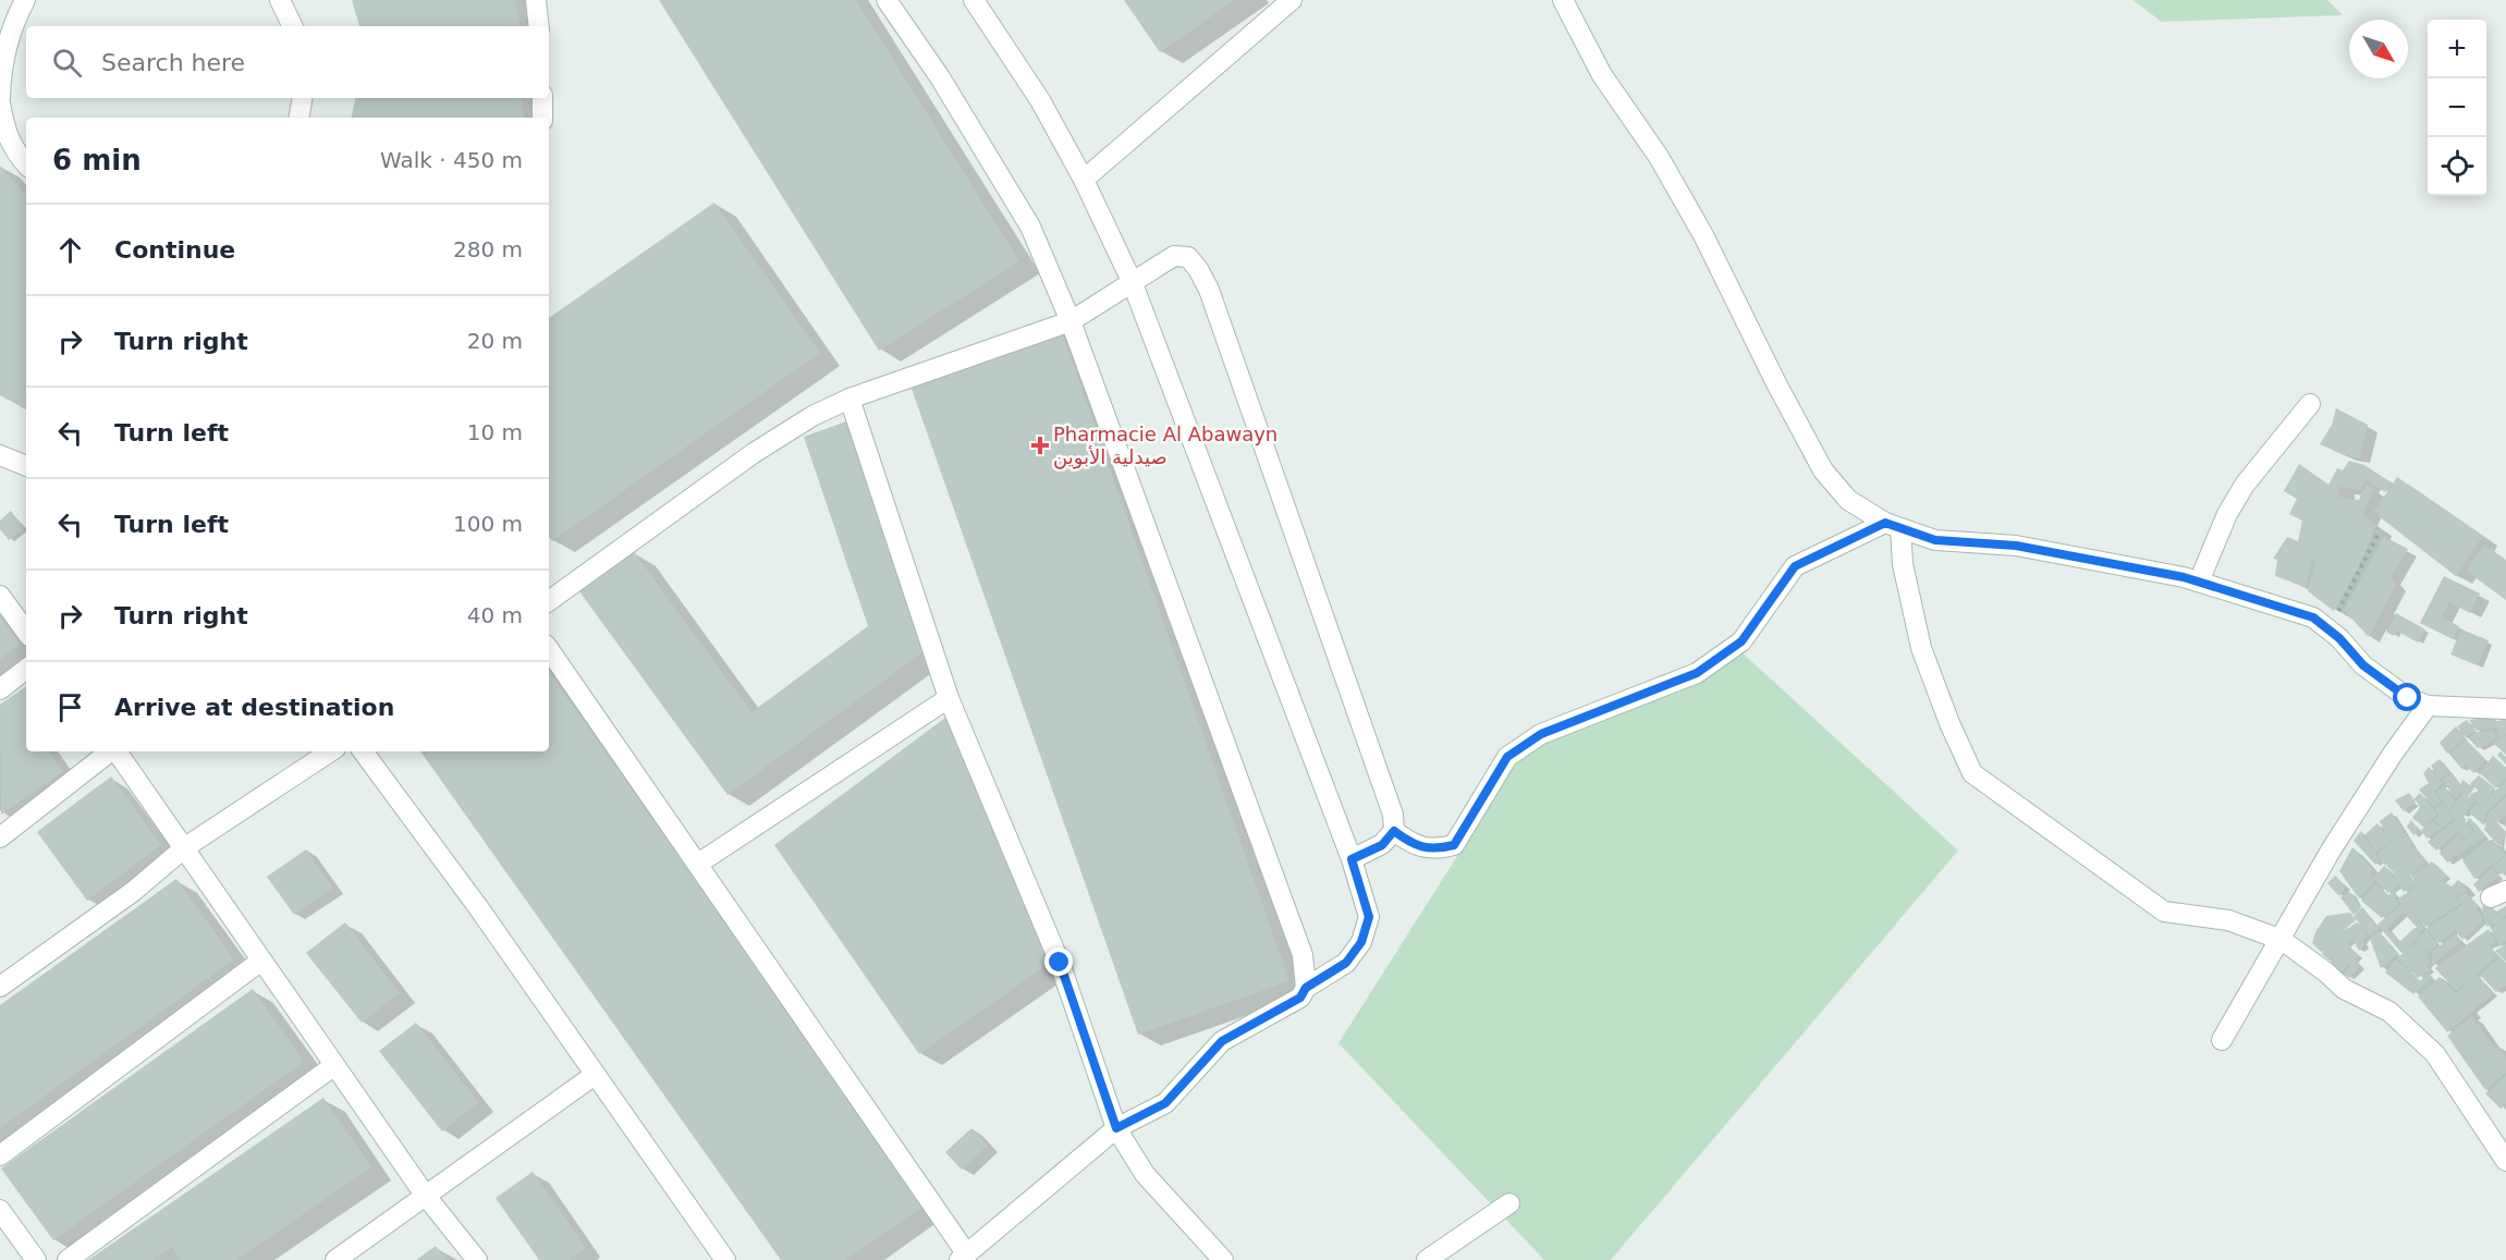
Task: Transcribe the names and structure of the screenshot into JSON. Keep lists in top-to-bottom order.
{
  "places": {
    "health": ["Pharmacie Al Abawayn صيدلية الأبوين"]
  },
  "north": "bottom right",
  "page": {
    "map_buttons": ["+", "−"],
    "search": "Search here",
    "heading": ["6 min", "Walk · 450 m"],
    "list": [
      ["Continue", "280 m"],
      ["Turn right", "20 m"],
      ["Turn left", "10 m"],
      ["Turn left", "100 m"],
      ["Turn right", "40 m"],
      "Arrive at destination"
    ]
  }
}
